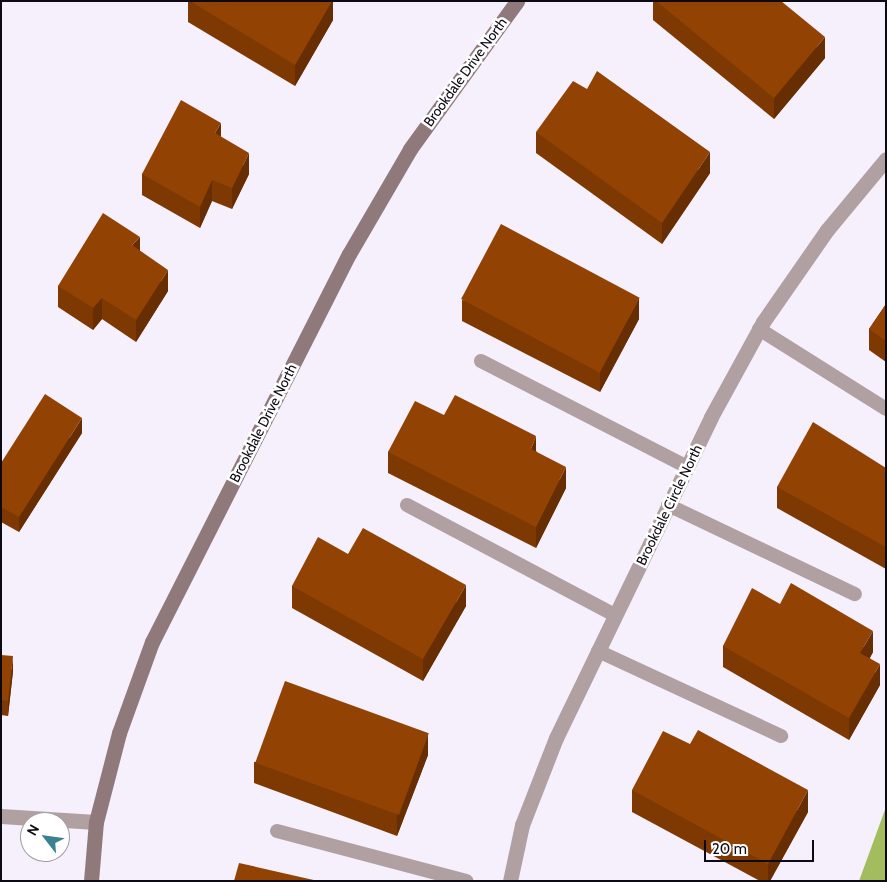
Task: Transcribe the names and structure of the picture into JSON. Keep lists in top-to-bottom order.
{
  "streets": {
    "street": ["Brookdale Drive North", "Brookdale Circle North"]
  },
  "scale_bar": "20 m",
  "north": "top left"
}
